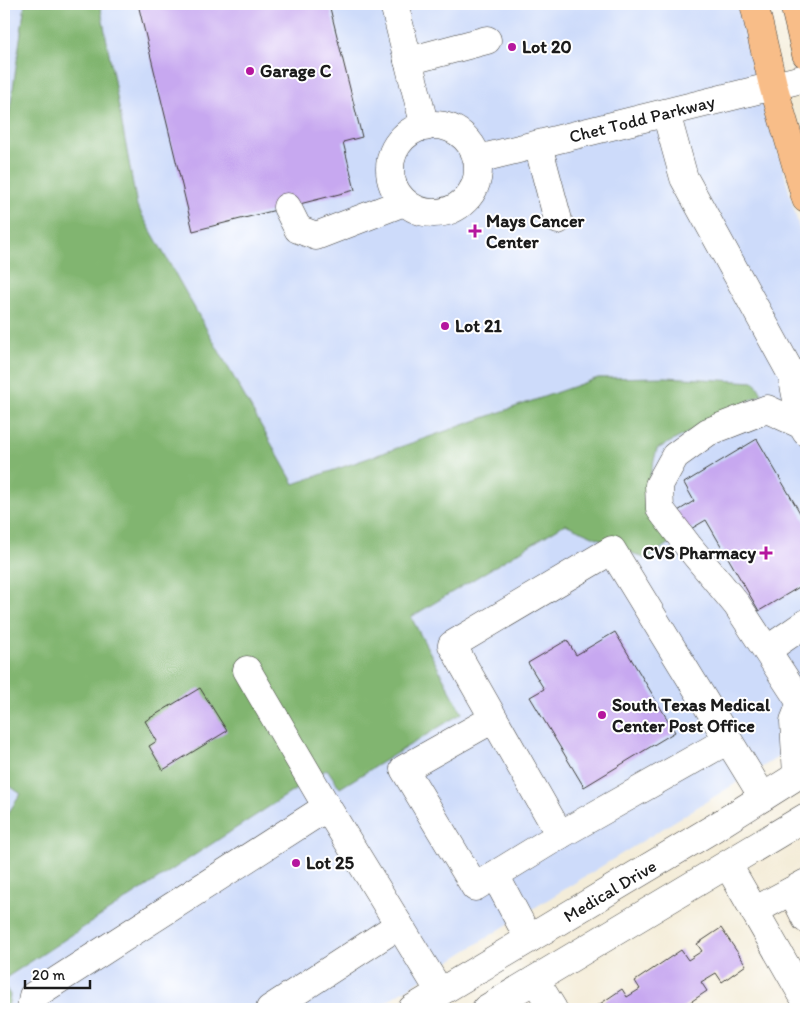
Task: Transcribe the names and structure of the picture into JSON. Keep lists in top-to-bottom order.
{
  "streets": {
    "street": ["Chet Todd Parkway", "Medical Drive"]
  },
  "places": {
    "other": [
      "Lot 20",
      "Garage C",
      "Lot 21",
      "South Texas Medical Center Post Office",
      "Lot 25"
    ],
    "health": ["Mays Cancer Center", "CVS Pharmacy"]
  },
  "scale_bar": "20 m"
}
